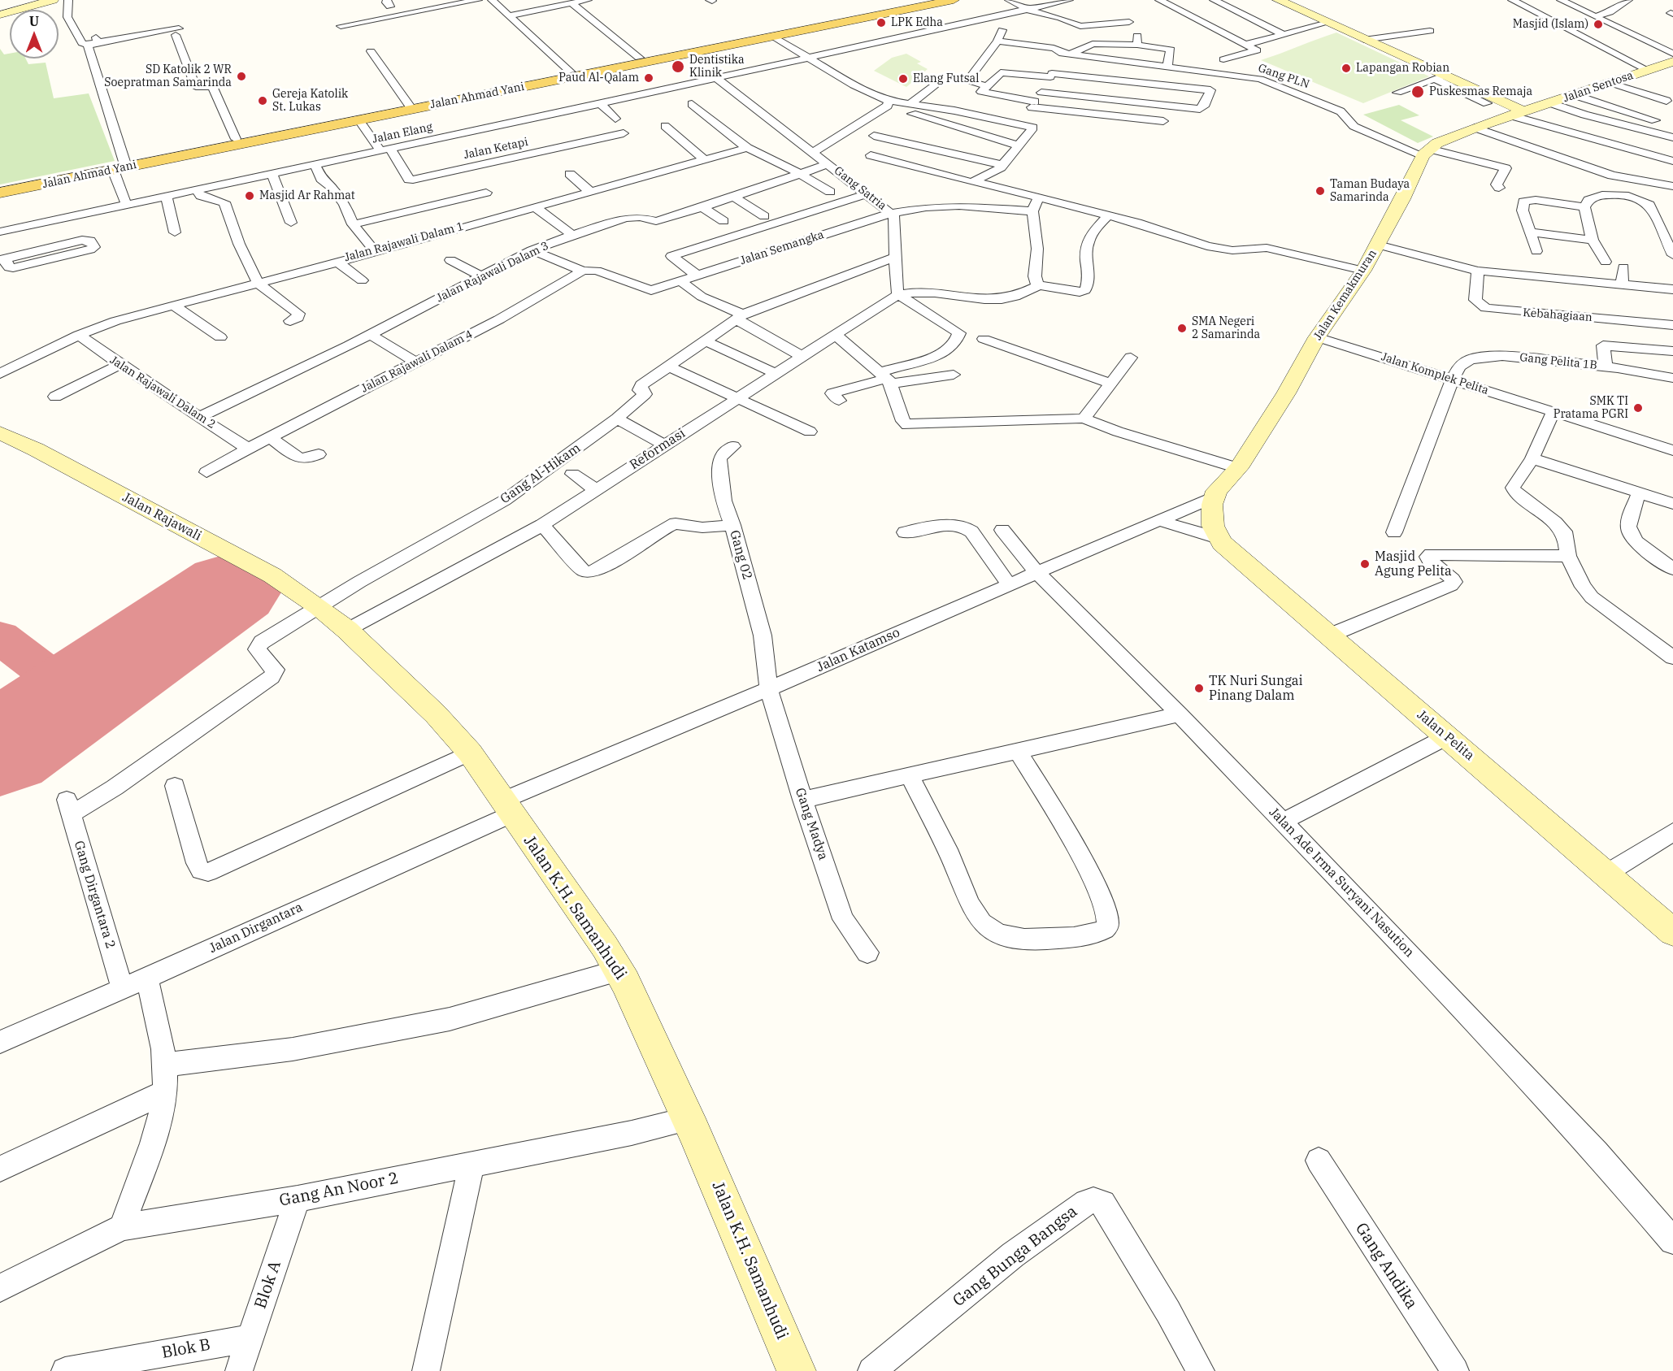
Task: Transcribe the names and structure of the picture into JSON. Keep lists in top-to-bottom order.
{
  "streets": {
    "main road": ["Jalan Ahmad Yani"],
    "street": [
      "Gang PLN",
      "Jalan Sentosa",
      "Jalan Elang",
      "Jalan Ketapi",
      "Gang Satria",
      "Jalan Rajawali Dalam 1",
      "Jalan Semangka",
      "Jalan Rajawali Dalam 3",
      "Jalan Kemakmuran",
      "Kebahagiaan",
      "Jalan Rajawali Dalam 4",
      "Gang Pelita 1B",
      "Jalan Komplek Pelita",
      "Jalan Rajawali Dalam 2",
      "Reformasi",
      "Gang Al-Hikam",
      "Jalan Rajawali",
      "Gang 02",
      "Jalan Katamso",
      "Jalan Pelita",
      "Gang Madya",
      "Jalan Ade Irma Suryani Nasution",
      "Gang Dirgantara 2",
      "Jalan K.H. Samanhudi",
      "Jalan Dirgantara",
      "Gang An Noor 2",
      "Gang Bunga Bangsa",
      "Gang Andika",
      "Blok A",
      "Blok B"
    ]
  },
  "crossings": [
    ["Gang PLN", "Jalan Kemakmuran"],
    ["Jalan Elang", "Jalan Ketapi"],
    ["Jalan Elang", "Gang Satria"],
    ["Gang Satria", "Jalan Semangka"],
    ["Gang Satria", "Jalan Rajawali Dalam 3"],
    ["Jalan Rajawali Dalam 1", "Jalan Rajawali Dalam 2"],
    ["Jalan Semangka", "Jalan Rajawali Dalam 3"],
    ["Jalan Semangka", "Jalan Rajawali Dalam 4"],
    ["Jalan Rajawali Dalam 3", "Jalan Rajawali Dalam 2"],
    ["Jalan Kemakmuran", "Jalan Komplek Pelita"],
    ["Jalan Kemakmuran", "Jalan Katamso"],
    ["Jalan Rajawali Dalam 4", "Jalan Rajawali Dalam 2"],
    ["Gang Pelita 1B", "Jalan Komplek Pelita"],
    ["Reformasi", "Gang 02"],
    ["Reformasi", "Jalan K.H. Samanhudi"],
    ["Gang Al-Hikam", "Jalan Rajawali"],
    ["Gang Al-Hikam", "Gang Dirgantara 2"],
    ["Gang Al-Hikam", "Jalan K.H. Samanhudi"],
    ["Jalan Rajawali", "Jalan K.H. Samanhudi"],
    ["Gang 02", "Jalan Katamso"],
    ["Gang 02", "Gang Madya"],
    ["Jalan Katamso", "Gang Madya"],
    ["Jalan Katamso", "Jalan Ade Irma Suryani Nasution"],
    ["Jalan Katamso", "Jalan K.H. Samanhudi"],
    ["Jalan Katamso", "Jalan Dirgantara"],
    ["Gang Dirgantara 2", "Jalan Dirgantara"],
    ["Jalan K.H. Samanhudi", "Jalan Dirgantara"],
    ["Jalan K.H. Samanhudi", "Gang An Noor 2"],
    ["Gang An Noor 2", "Blok A"],
    ["Blok A", "Blok B"]
  ],
  "places": [
    "LPK Edha",
    "Masjid (Islam)",
    "Dentistika Klinik",
    "Lapangan Robian",
    "SD Katolik 2 WR Soepratman Samarinda",
    "Paud Al-Qalam",
    "Elang Futsal",
    "Puskesmas Remaja",
    "Gereja Katolik St. Lukas",
    "Taman Budaya Samarinda",
    "Masjid Ar Rahmat",
    "SMA Negeri 2 Samarinda",
    "SMK TI Pratama PGRI",
    "Masjid Agung Pelita",
    "TK Nuri Sungai Pinang Dalam"
  ],
  "north": "top"
}
